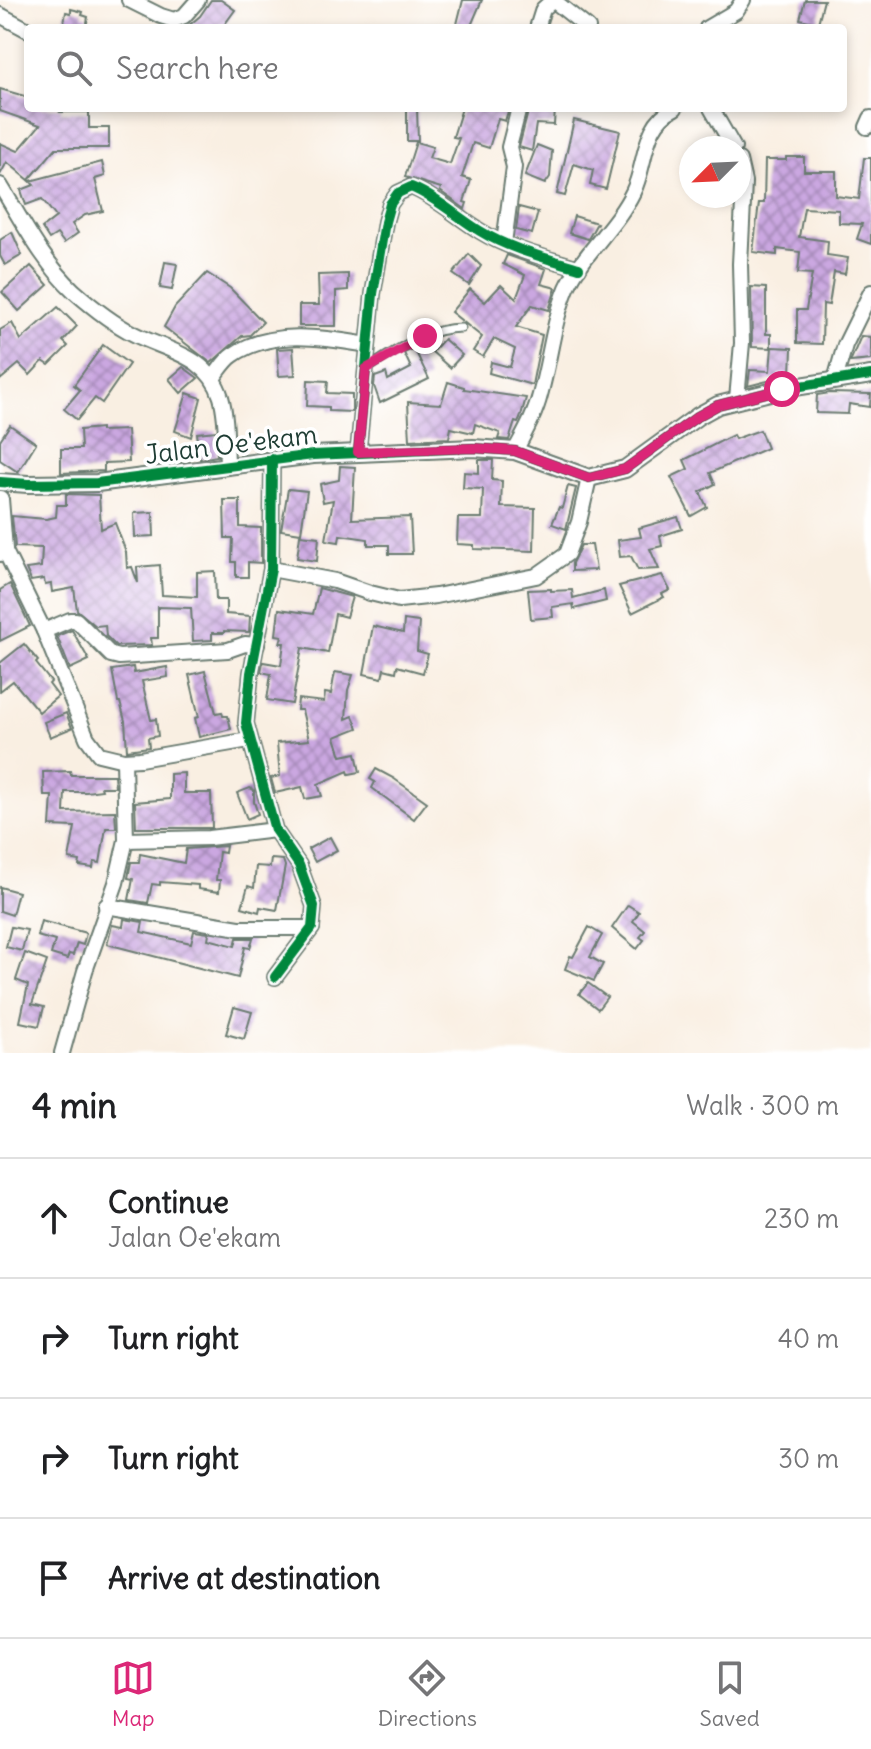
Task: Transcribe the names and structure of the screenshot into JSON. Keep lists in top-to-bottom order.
{
  "streets": {
    "street": ["Jalan Oe'ekam"]
  },
  "north": "bottom left",
  "page": {
    "search": "Search here",
    "heading": ["4 min", "Walk · 300 m"],
    "list": [
      ["Continue", "Jalan Oe'ekam", "230 m"],
      ["Turn right", "40 m"],
      ["Turn right", "30 m"],
      "Arrive at destination"
    ],
    "nav": ["Map", "Directions", "Saved"]
  }
}
